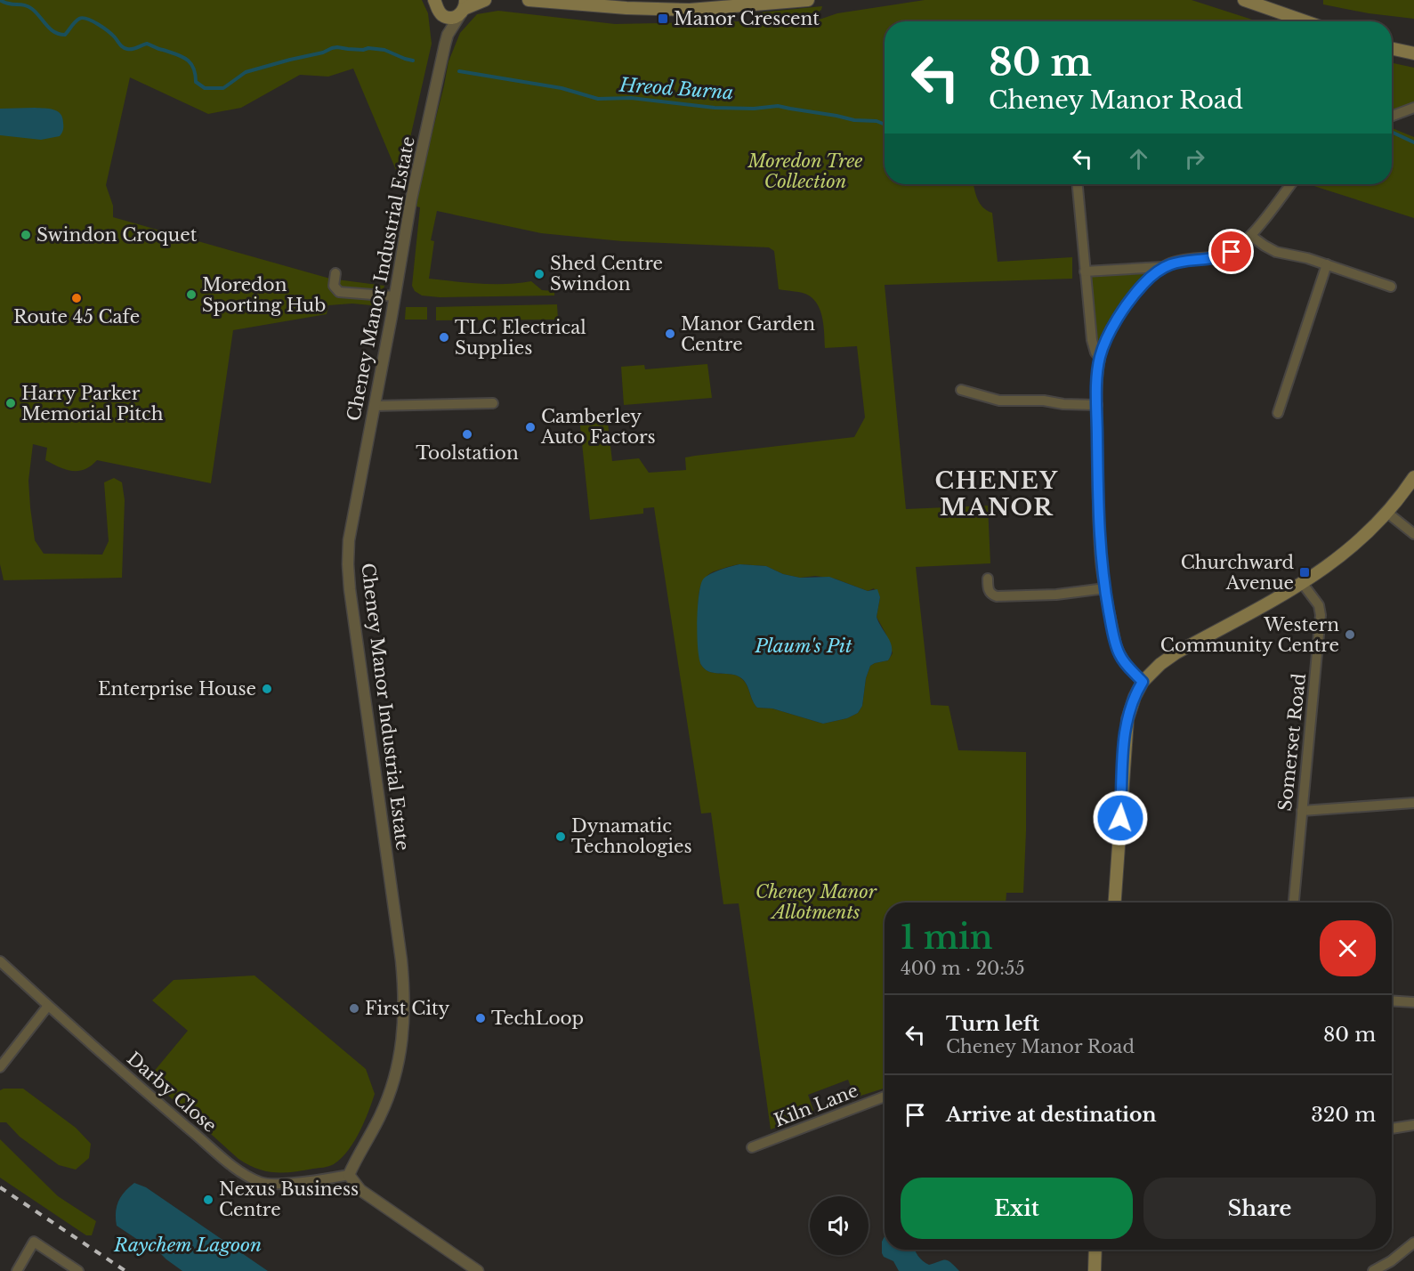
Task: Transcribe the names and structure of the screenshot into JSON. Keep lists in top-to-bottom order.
{
  "streets": {
    "street": [
      "Cheney Manor Industrial Estate",
      "Somerset Road",
      "Darby Close",
      "Kiln Lane"
    ]
  },
  "crossings": [
    ["Cheney Manor Industrial Estate", "Darby Close"]
  ],
  "districts": ["CHENEY MANOR"],
  "water": ["Hreod Burna", "Plaum's Pit", "Raychem Lagoon"],
  "parks": ["Moredon Tree Collection", "Cheney Manor Allotments"],
  "places": {
    "transit": ["Manor Crescent", "Churchward Avenue"],
    "other": [
      "Swindon Croquet",
      "Shed Centre Swindon",
      "Moredon Sporting Hub",
      "Route 45 Cafe",
      "Manor Garden Centre",
      "TLC Electrical Supplies",
      "Harry Parker Memorial Pitch",
      "Camberley Auto Factors",
      "Toolstation",
      "Western Community Centre",
      "Enterprise House",
      "Dynamatic Technologies",
      "First City",
      "TechLoop",
      "Nexus Business Centre"
    ]
  },
  "page": {
    "turn": ["80 m", "Cheney Manor Road"],
    "heading": ["1 min", "400 m · 20:55"],
    "list": [
      {
        "name": "Turn left",
        "note": "Cheney Manor Road",
        "value": "80 m"
      },
      {
        "name": "Arrive at destination",
        "value": "320 m"
      }
    ],
    "buttons": ["Exit", "Share"]
  }
}
